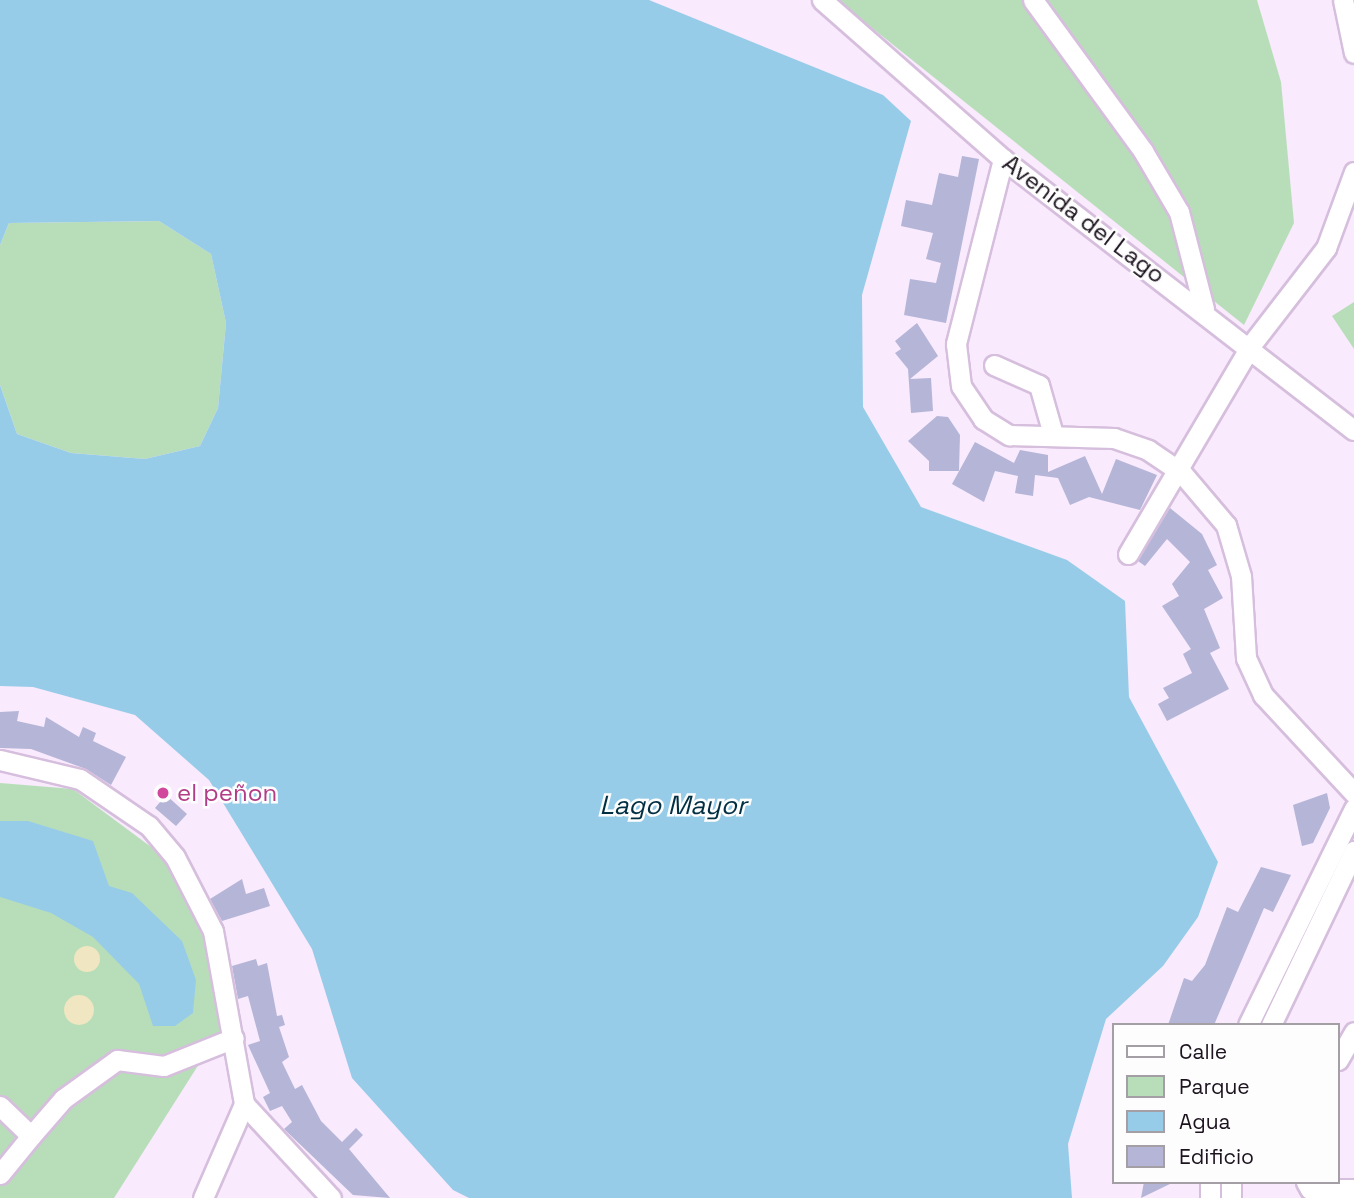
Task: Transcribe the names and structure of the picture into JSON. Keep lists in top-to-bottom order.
{
  "streets": {
    "street": ["Avenida del Lago"]
  },
  "water": ["Lago Mayor"],
  "places": ["el peñon"],
  "legend": [
    "Calle",
    "Parque",
    "Agua",
    "Edificio"
  ]
}
